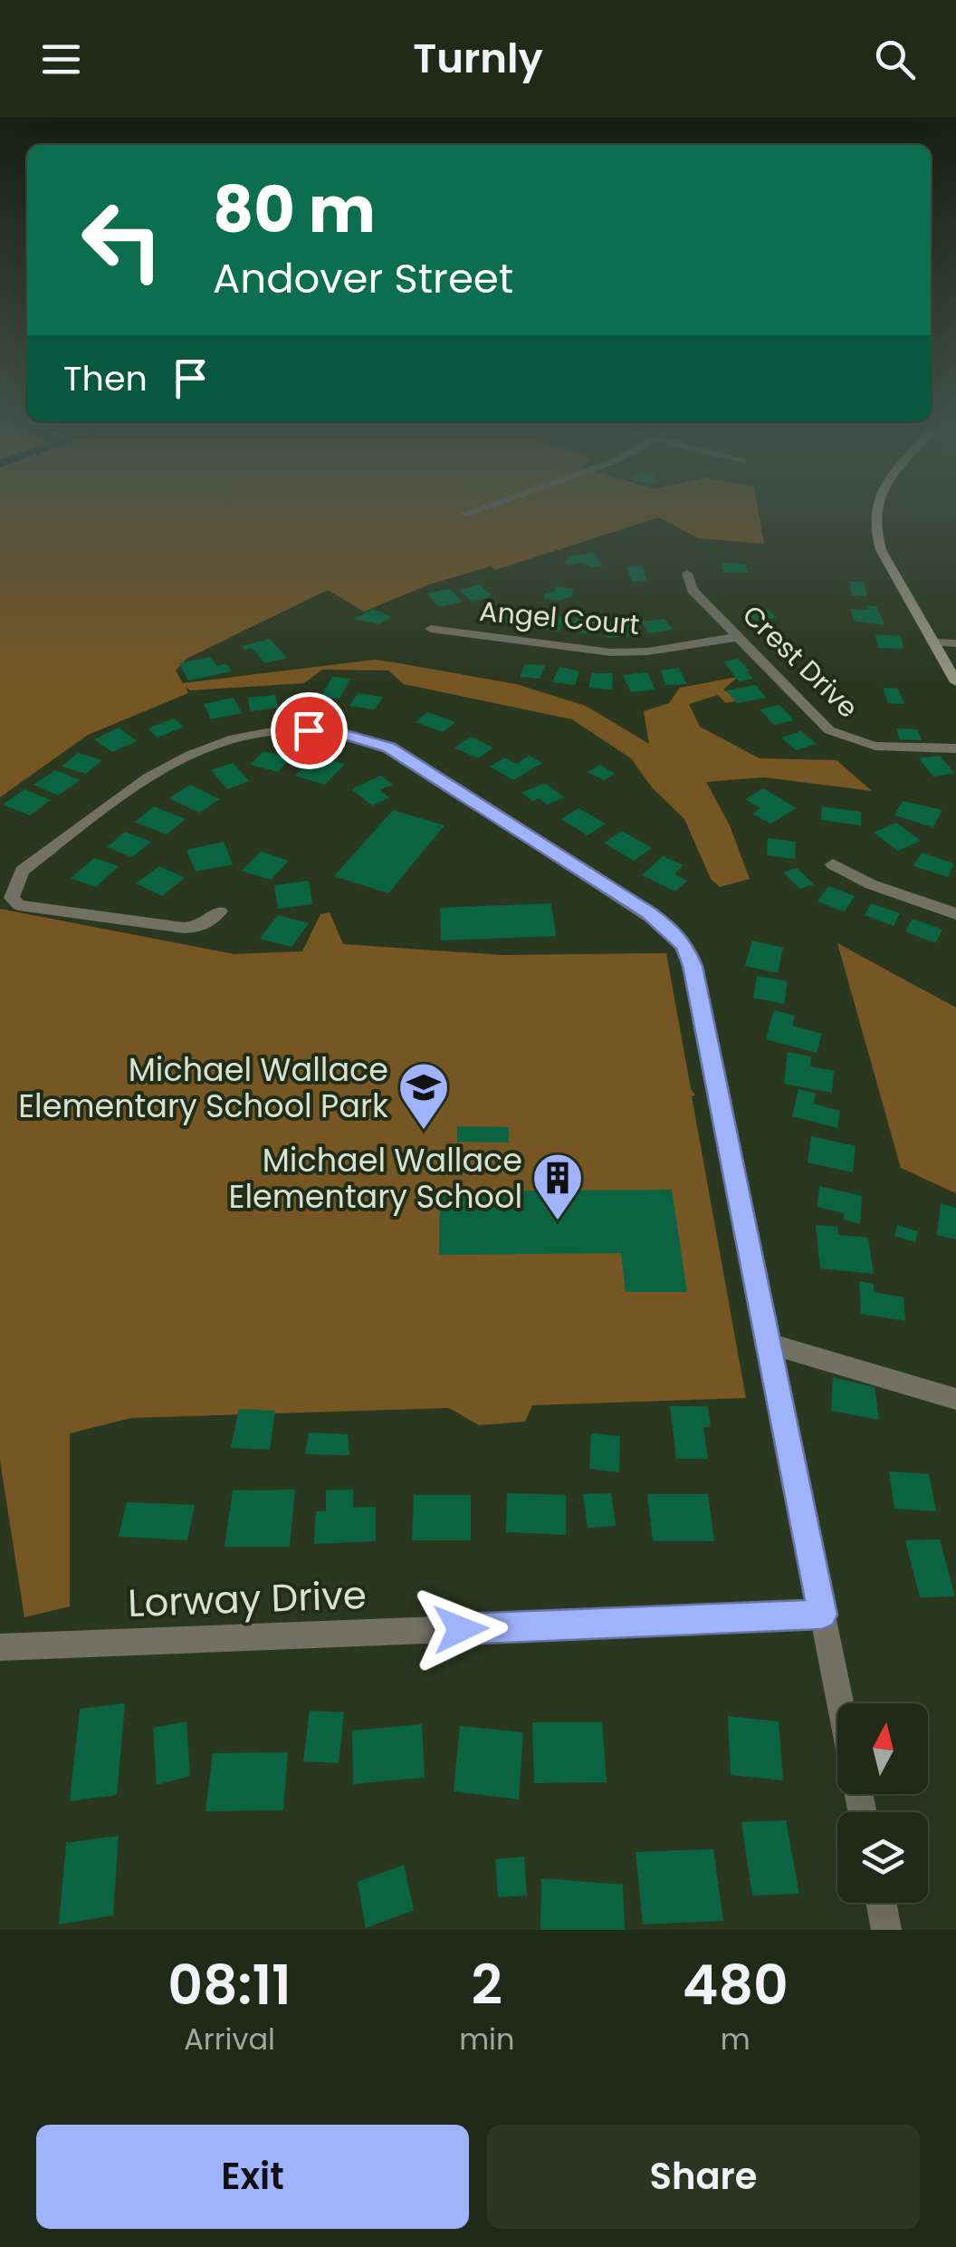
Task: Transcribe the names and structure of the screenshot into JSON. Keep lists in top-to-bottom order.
{
  "streets": {
    "street": ["Angel Court", "Crest Drive", "Lorway Drive"]
  },
  "crossings": [
    ["Angel Court", "Crest Drive"]
  ],
  "places": {
    "school or university": ["Michael Wallace Elementary School Park"],
    "building": ["Michael Wallace Elementary School"]
  },
  "north": "top",
  "page": {
    "header": "Turnly",
    "turn": ["80 m", "Andover Street"],
    "then": "Then",
    "eta": [
      "08:11",
      "Arrival",
      "2",
      "min",
      "480",
      "m"
    ],
    "buttons": ["Exit", "Share"]
  }
}
